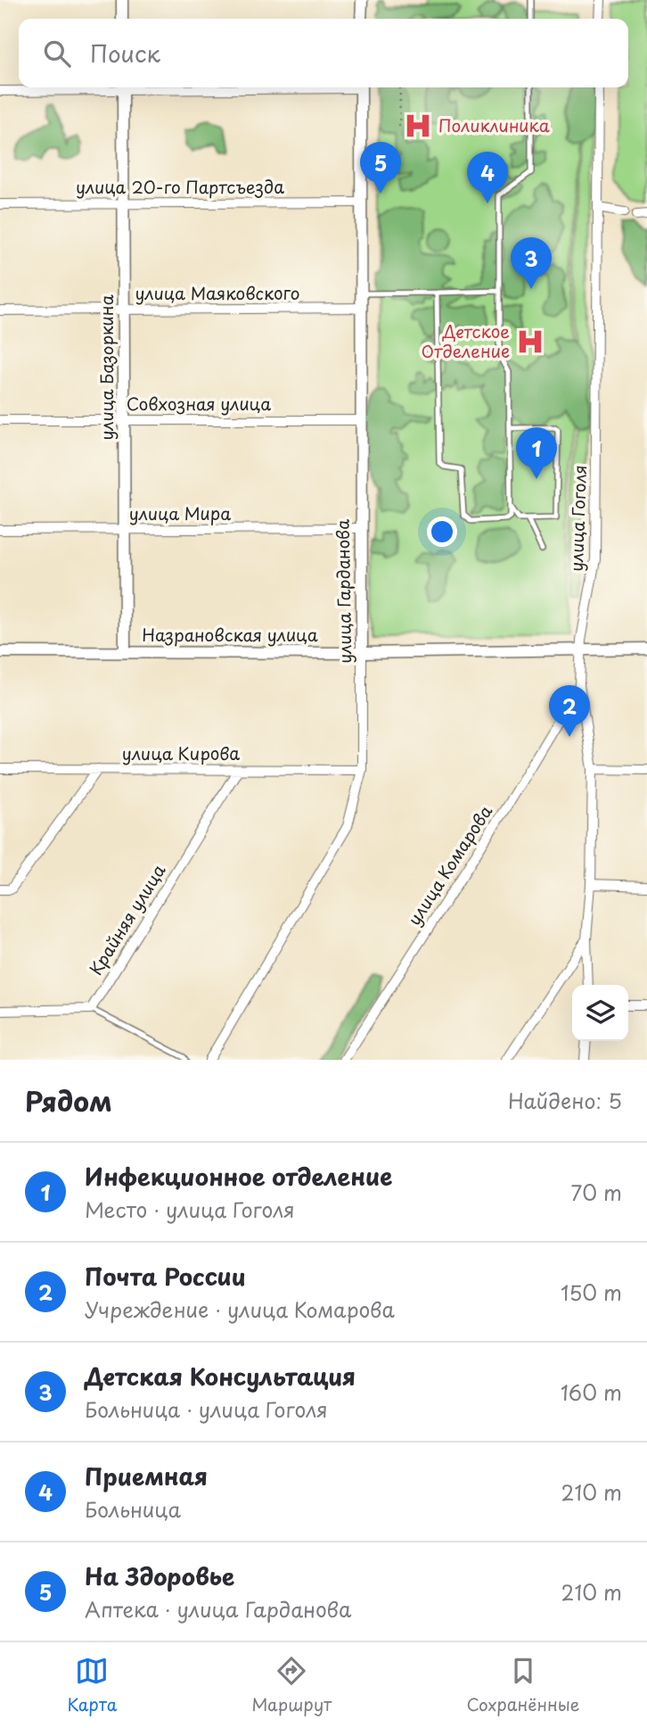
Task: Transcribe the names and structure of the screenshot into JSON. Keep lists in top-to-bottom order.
{
  "streets": {
    "street": [
      "улица 20-го Партсъезда",
      "улица Маяковского",
      "улица Базоркина",
      "Совхозная улица",
      "улица Мира",
      "улица Гоголя",
      "улица Гарданова",
      "Назрановская улица",
      "улица Кирова",
      "улица Комарова",
      "Крайняя улица"
    ]
  },
  "crossings": [
    ["улица 20-го Партсъезда", "улица Базоркина"],
    ["улица 20-го Партсъезда", "улица Гарданова"],
    ["улица Маяковского", "улица Базоркина"],
    ["улица Маяковского", "улица Гарданова"],
    ["улица Базоркина", "Совхозная улица"],
    ["улица Базоркина", "улица Мира"],
    ["улица Базоркина", "Назрановская улица"],
    ["Совхозная улица", "улица Гарданова"],
    ["улица Мира", "улица Гарданова"],
    ["улица Гоголя", "Назрановская улица"],
    ["улица Гоголя", "улица Комарова"],
    ["улица Гарданова", "Назрановская улица"],
    ["улица Гарданова", "улица Кирова"],
    ["улица Кирова", "Крайняя улица"]
  ],
  "places": {
    "hospital": ["Поликлиника", "Детское Отделение"]
  },
  "page": {
    "search": "Поиск",
    "pins": [
      "5",
      "4",
      "3",
      "1",
      "2"
    ],
    "heading": ["Рядом", "Найдено: 5"],
    "list": [
      {
        "mark": "1",
        "name": "Инфекционное отделение",
        "note": "Место · улица Гоголя",
        "value": "70 m"
      },
      {
        "mark": "2",
        "name": "Почта России",
        "note": "Учреждение · улица Комарова",
        "value": "150 m"
      },
      {
        "mark": "3",
        "name": "Детская Консультация",
        "note": "Больница · улица Гоголя",
        "value": "160 m"
      },
      {
        "mark": "4",
        "name": "Приемная",
        "note": "Больница",
        "value": "210 m"
      },
      {
        "mark": "5",
        "name": "На Здоровье",
        "note": "Аптека · улица Гарданова",
        "value": "210 m"
      }
    ],
    "nav": ["Карта", "Маршрут", "Сохранённые"]
  }
}
